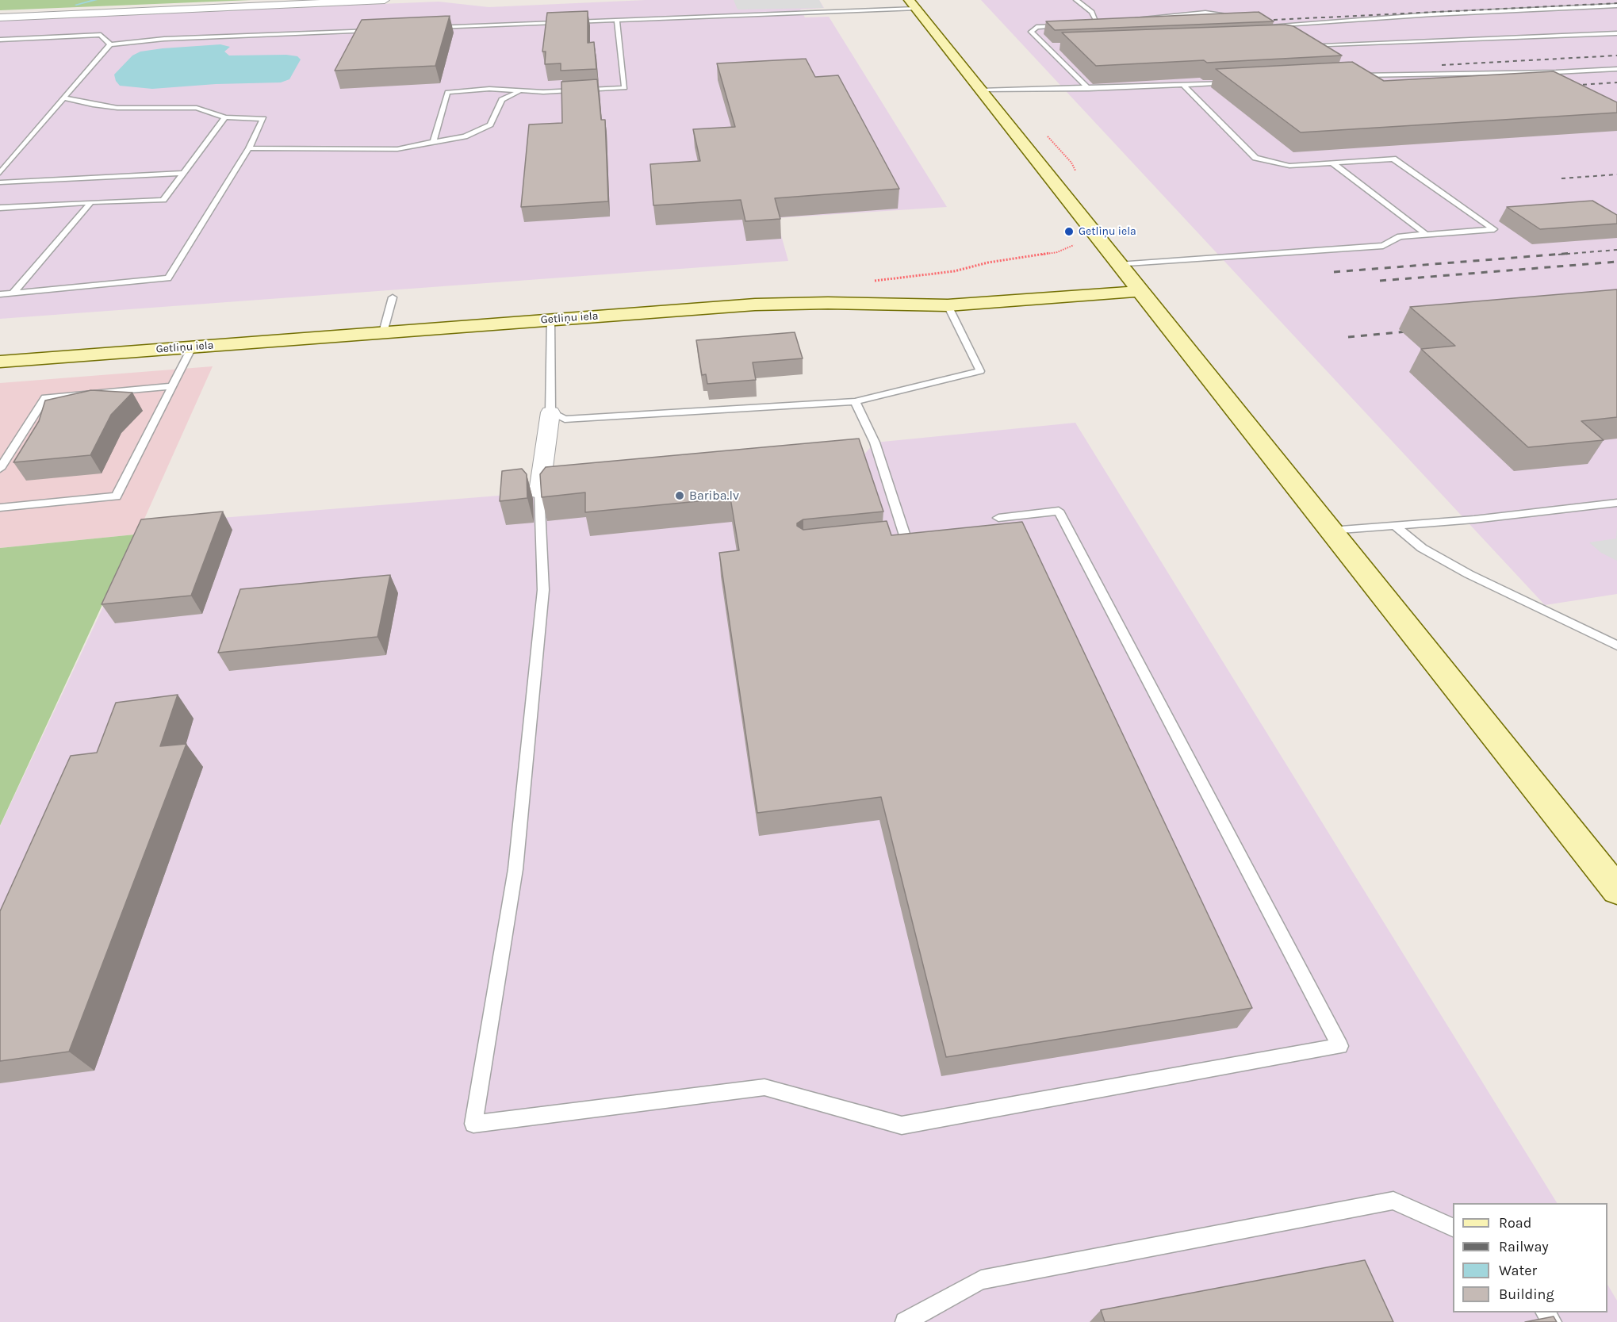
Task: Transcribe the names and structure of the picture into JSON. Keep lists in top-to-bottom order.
{
  "streets": {
    "main road": ["Getliņu iela"]
  },
  "places": ["Getliņu iela", "Bariba.lv"],
  "legend": [
    "Road",
    "Railway",
    "Water",
    "Building"
  ]
}
